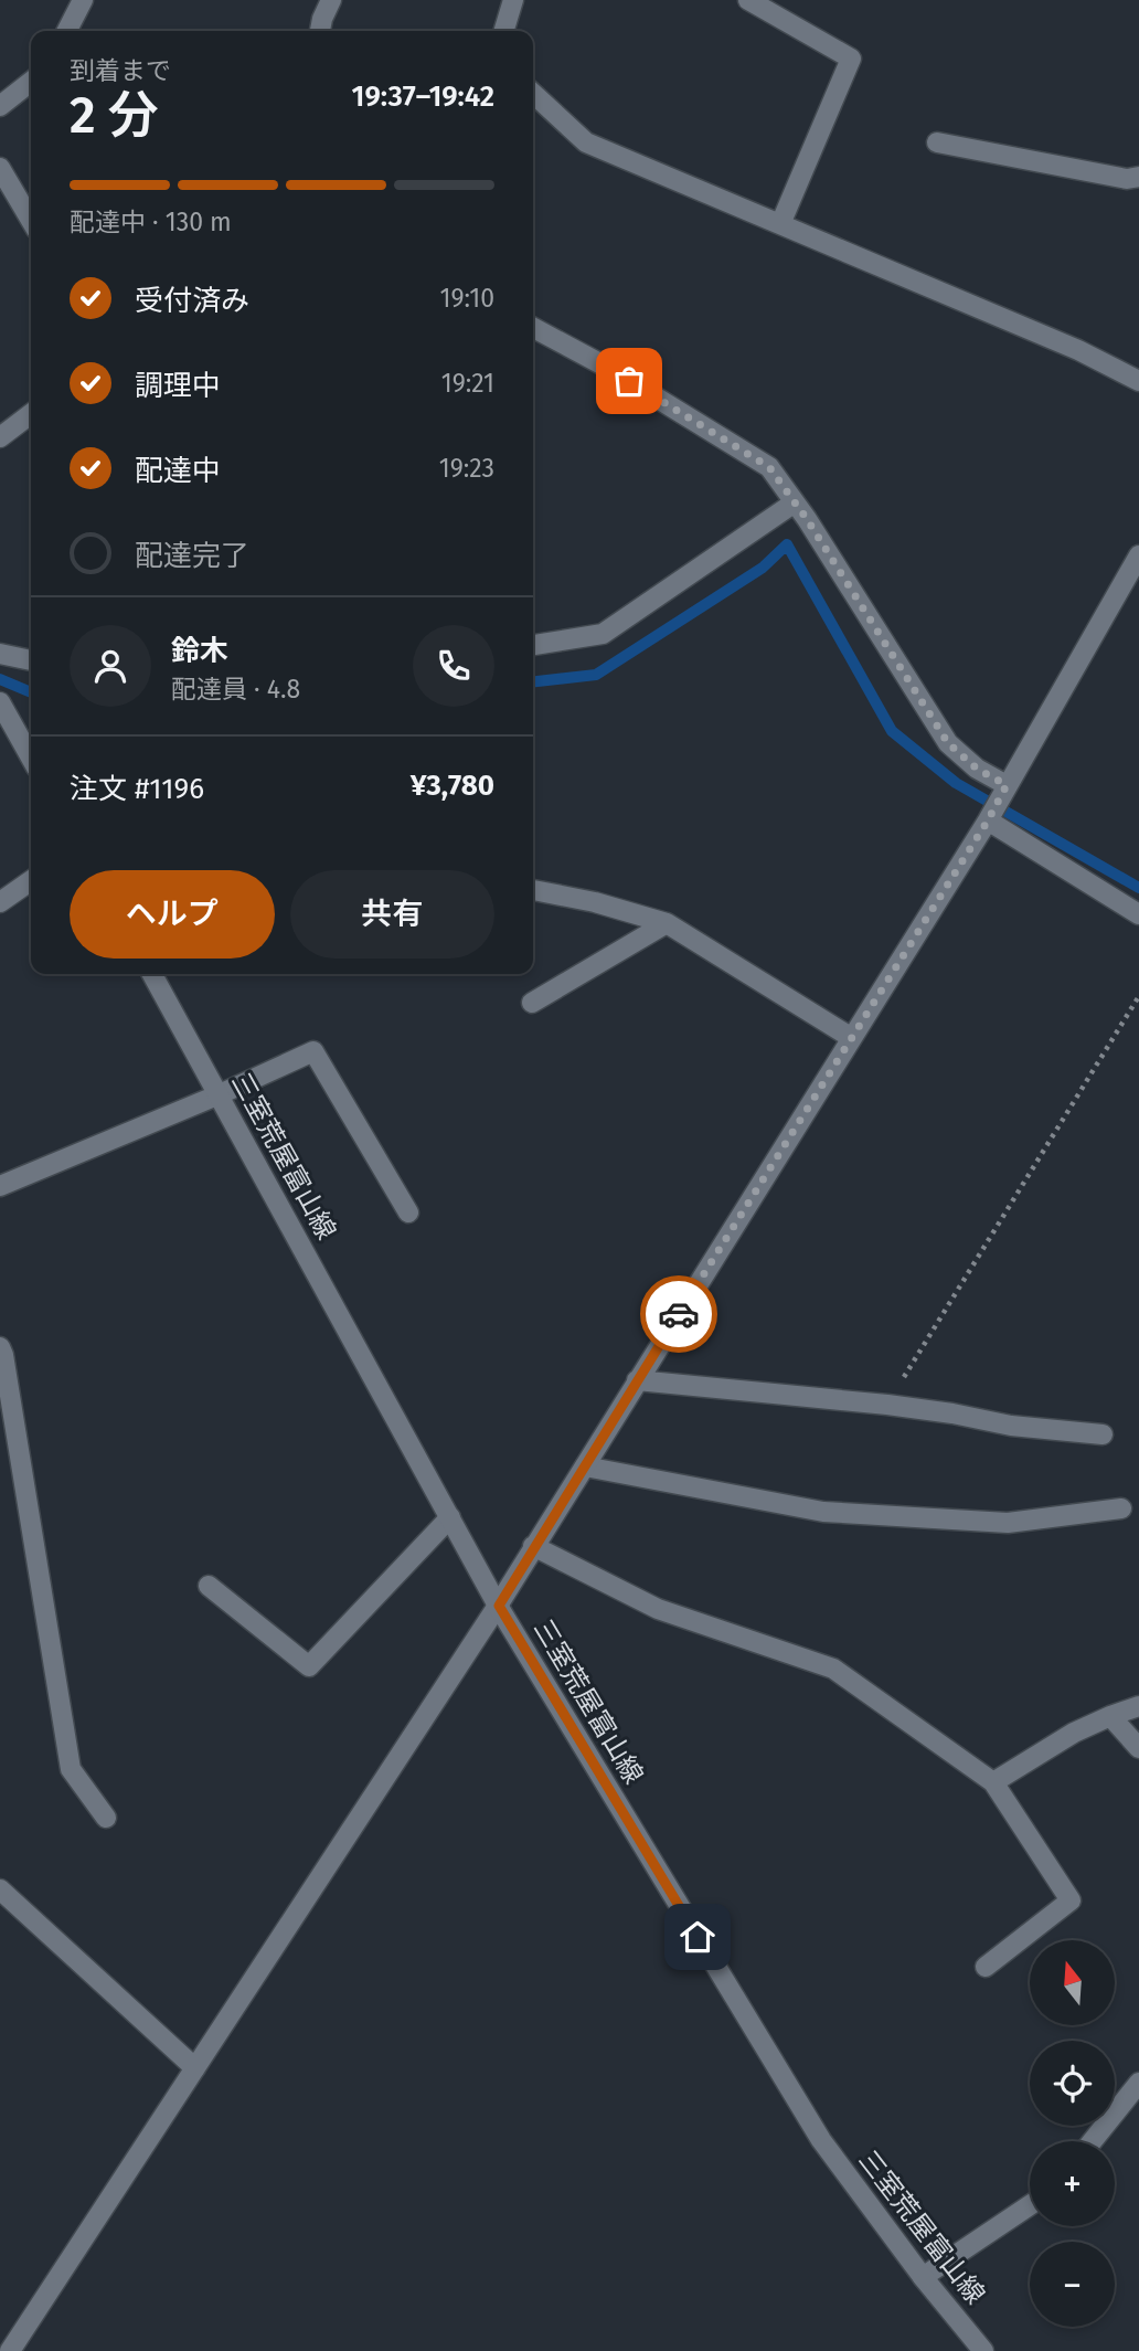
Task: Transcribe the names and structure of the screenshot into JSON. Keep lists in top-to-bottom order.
{
  "streets": {
    "street": ["三室荒屋富山線"]
  },
  "north": "top",
  "page": {
    "heading": ["2 分", "到着まで", "19:37–19:42"],
    "panel": [
      "鈴木",
      "配達員 · 4.8",
      "注文 #1196",
      "¥3,780"
    ],
    "bar": "配達中 · 130 m",
    "list": [
      ["受付済み", "19:10"],
      ["調理中", "19:21"],
      ["配達中", "19:23"],
      "配達完了"
    ],
    "buttons": ["ヘルプ", "共有"],
    "map_buttons": ["+", "−"]
  }
}
